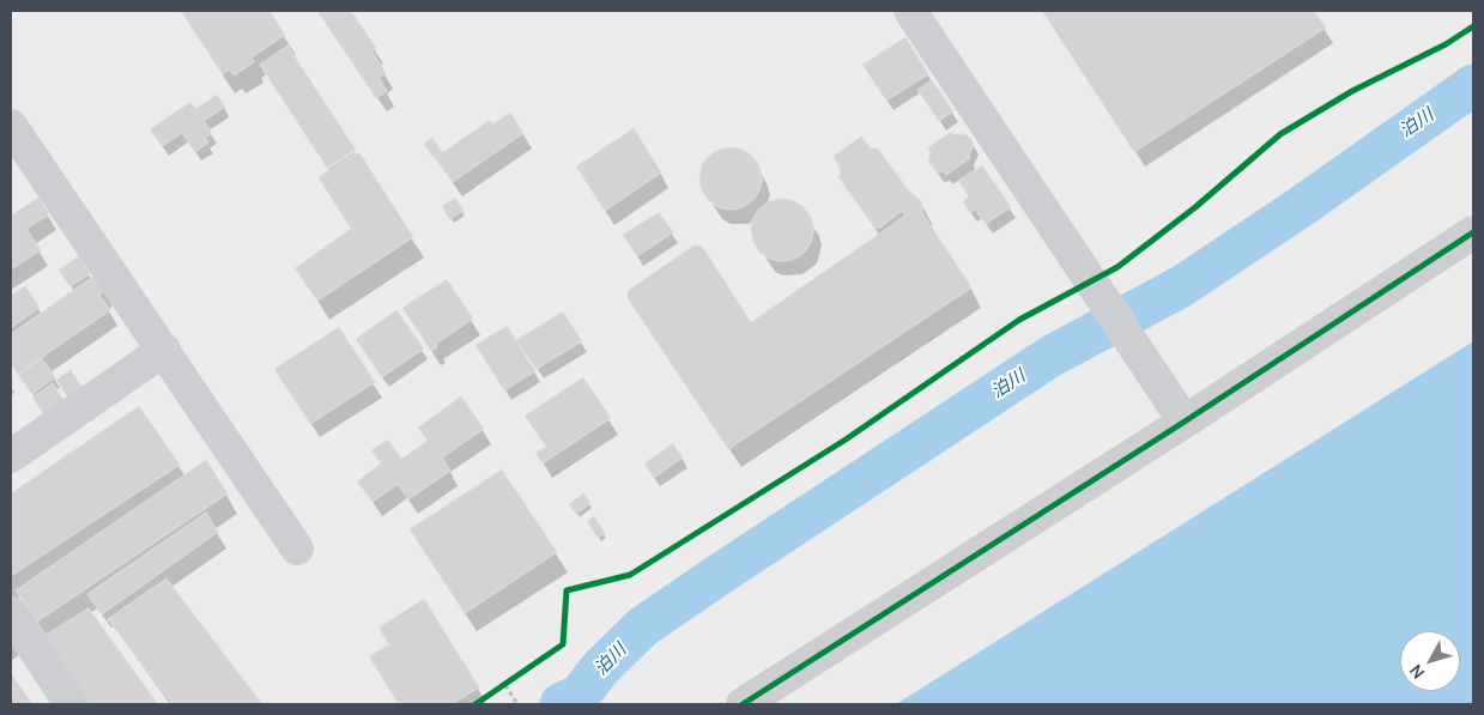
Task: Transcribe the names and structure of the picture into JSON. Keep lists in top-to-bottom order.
{
  "water": ["泊川"],
  "north": "bottom left"
}
